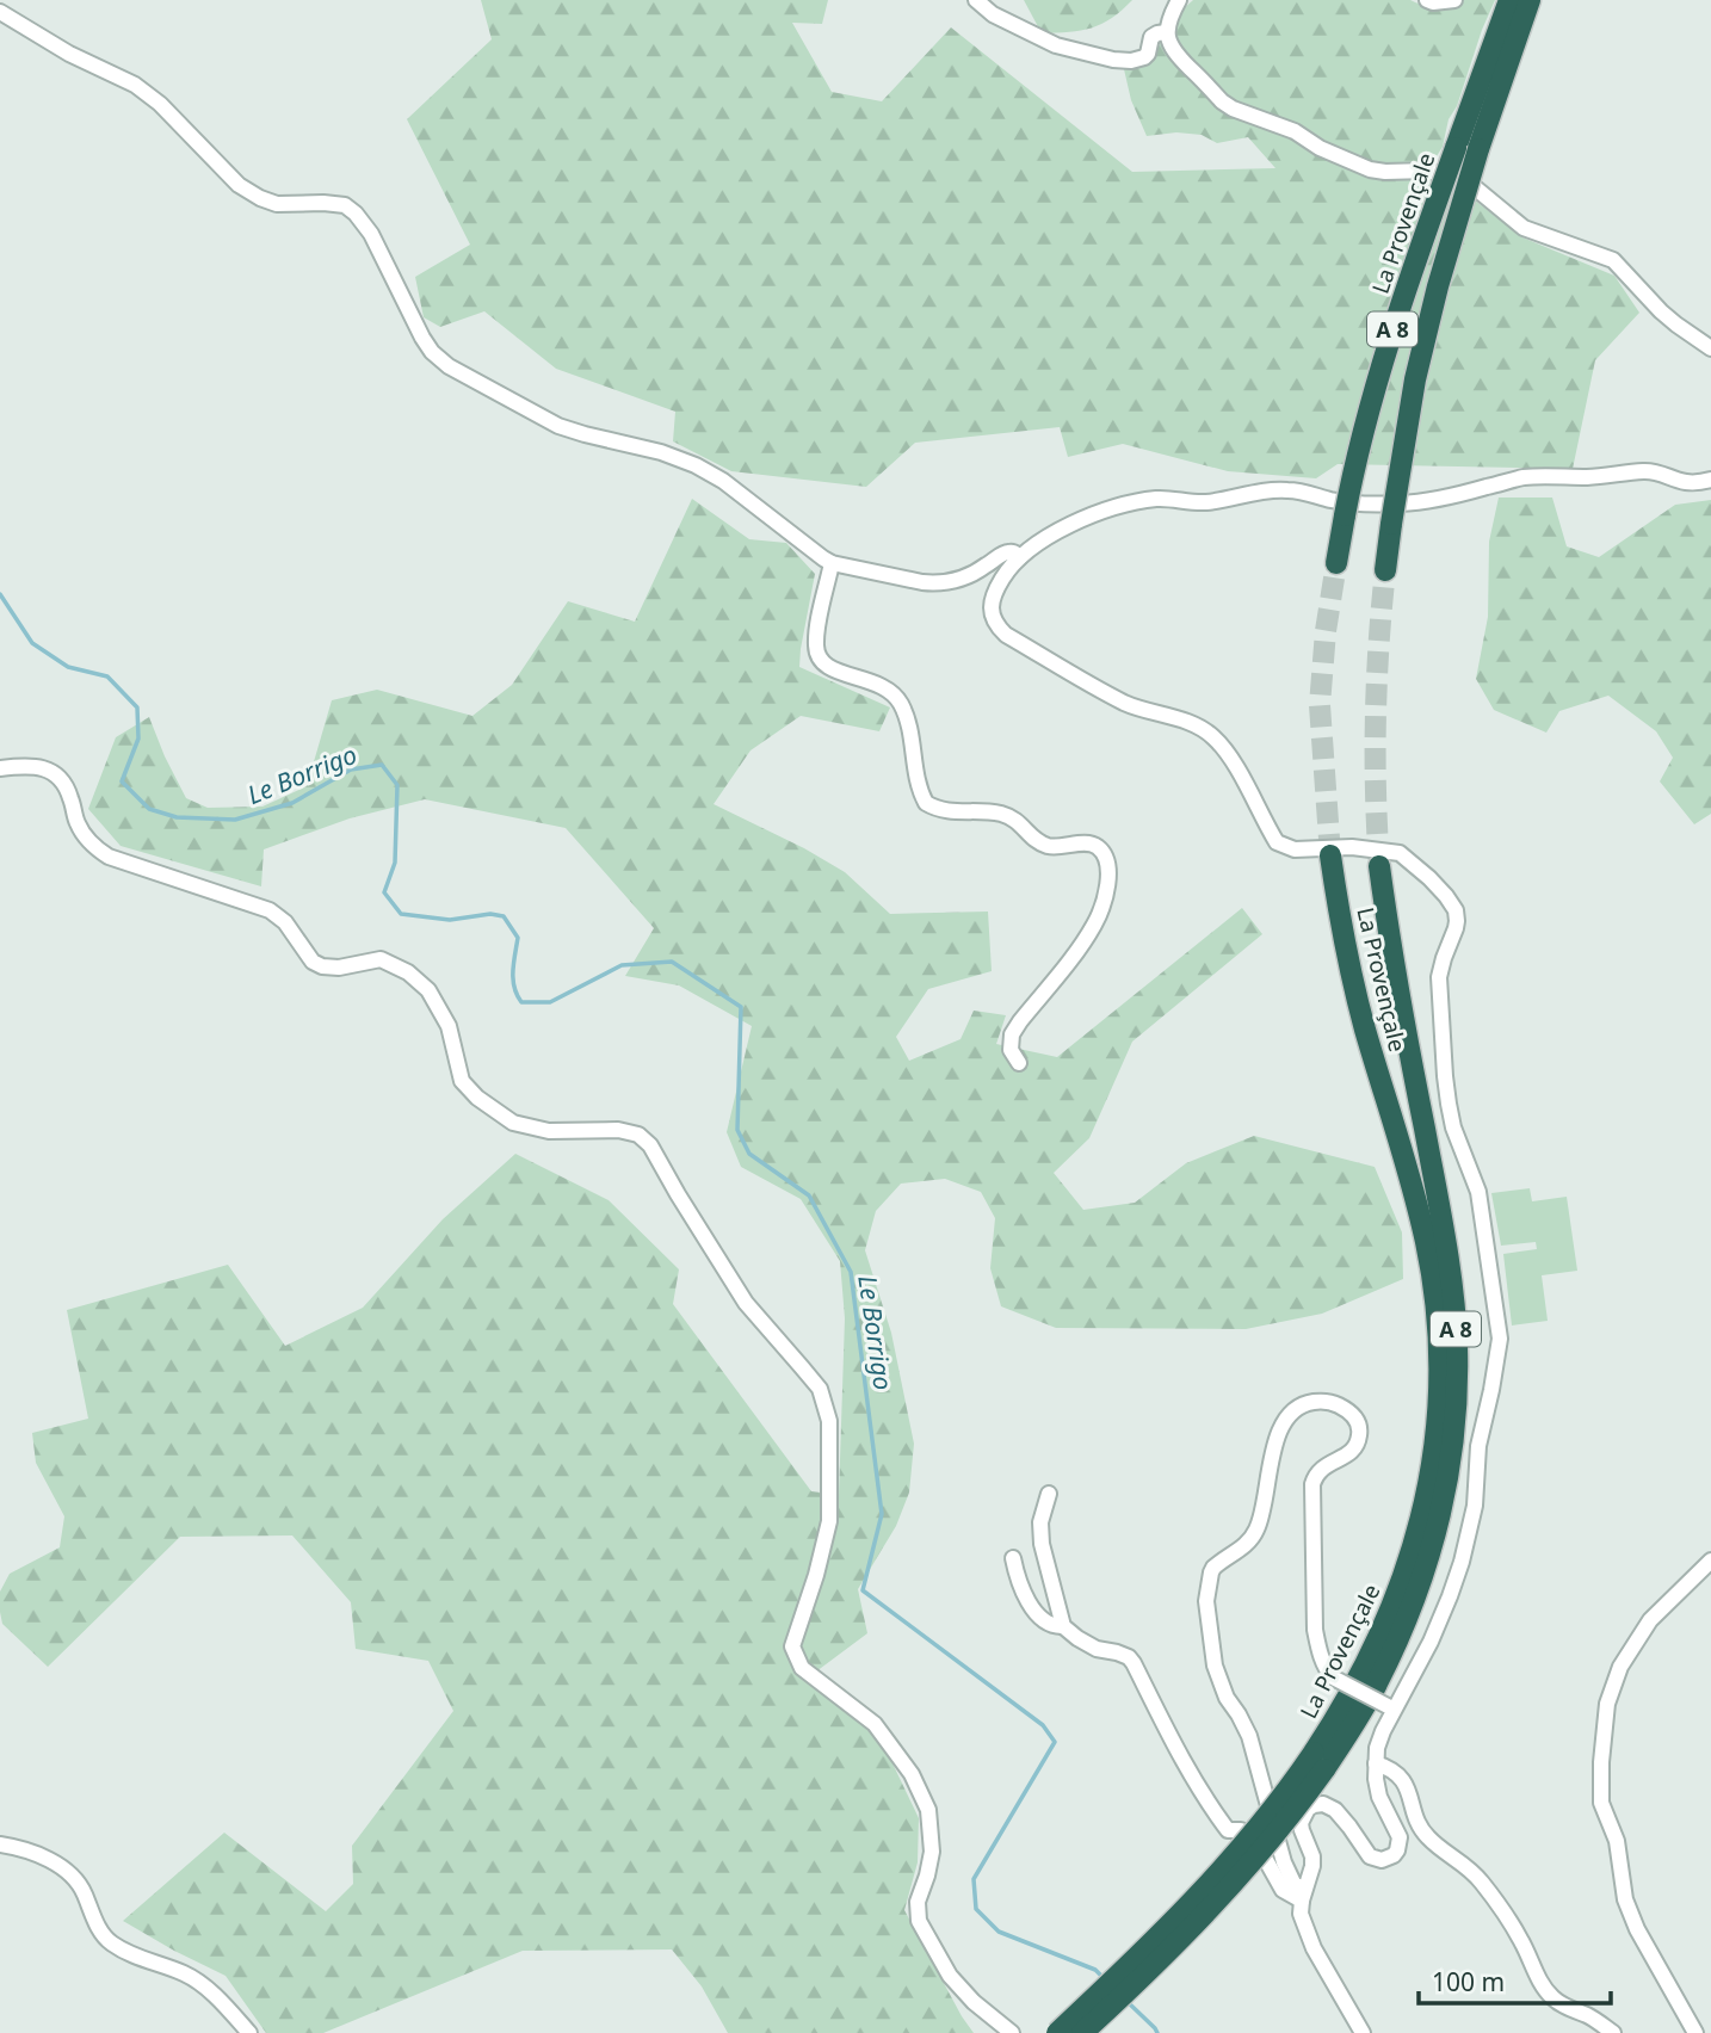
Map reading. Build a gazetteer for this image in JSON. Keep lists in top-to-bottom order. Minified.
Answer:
{"streets":{"highway":["La Provençale","A 8"]},"water":["Le Borrigo"],"scale_bar":"100 m"}
